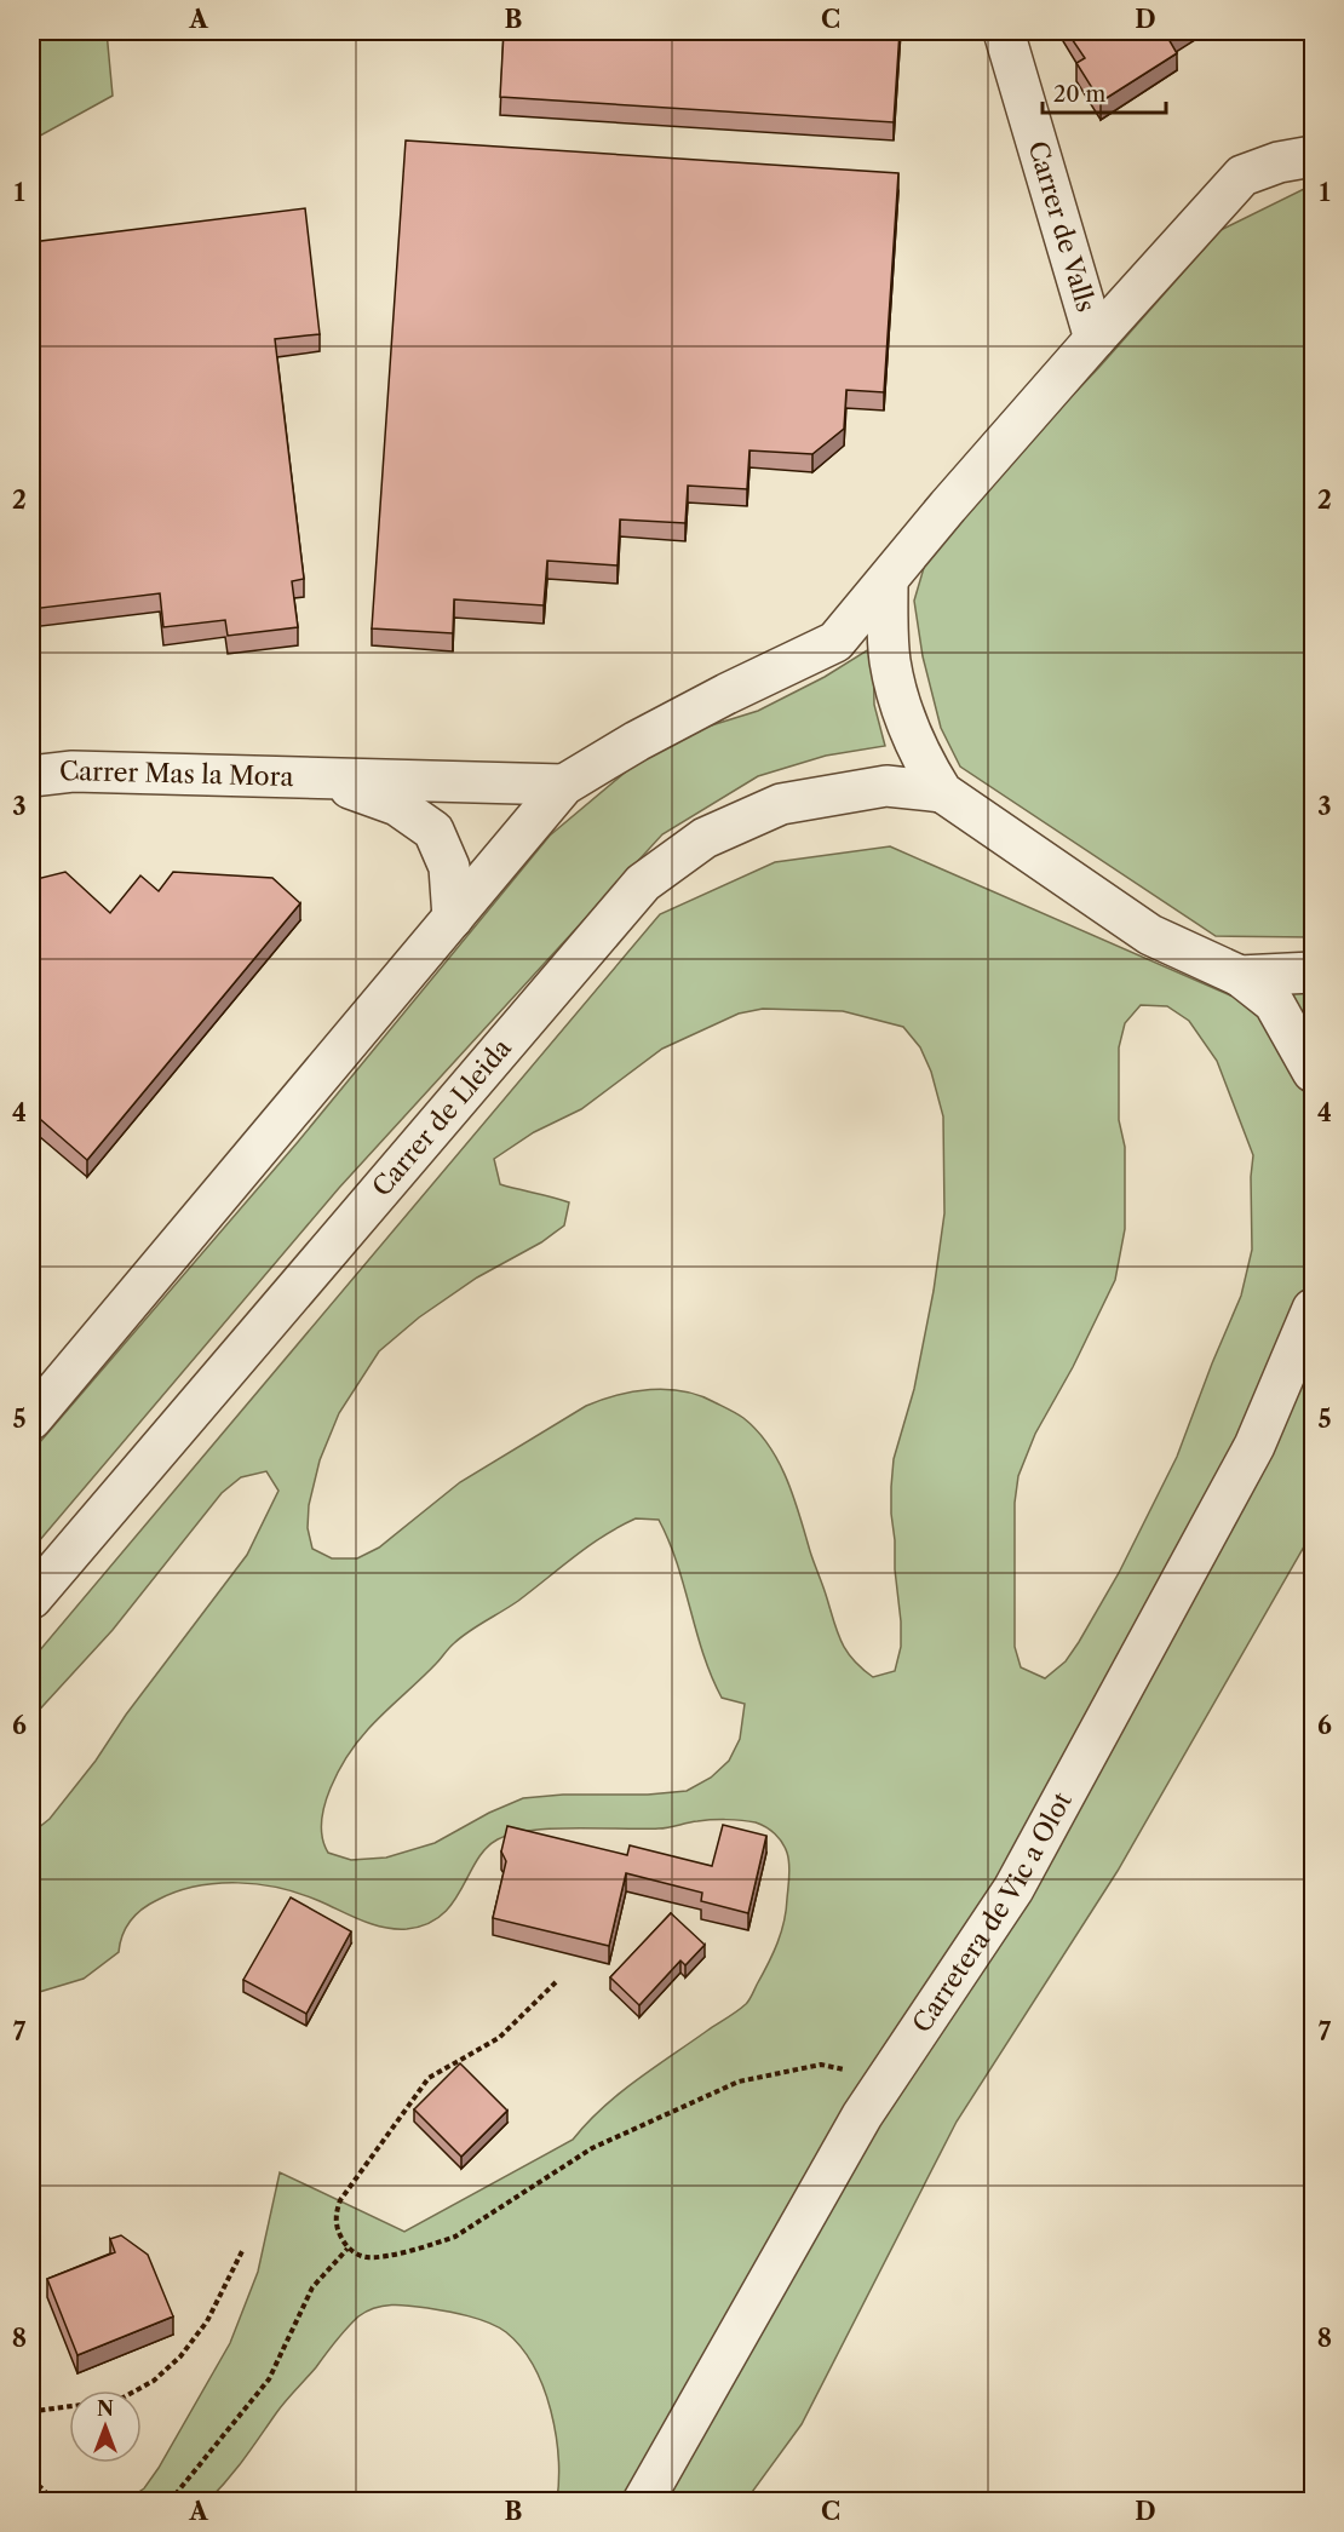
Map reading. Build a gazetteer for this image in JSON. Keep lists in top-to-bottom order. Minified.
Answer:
{"streets":{"street":["Carrer de Valls","Carrer Mas la Mora","Carrer de Lleida","Carretera de Vic a Olot"]},"scale_bar":"20 m","north":"top","grid":{"columns":["A","B","C","D"],"rows":["1","2","3","4","5","6","7","8"]}}
